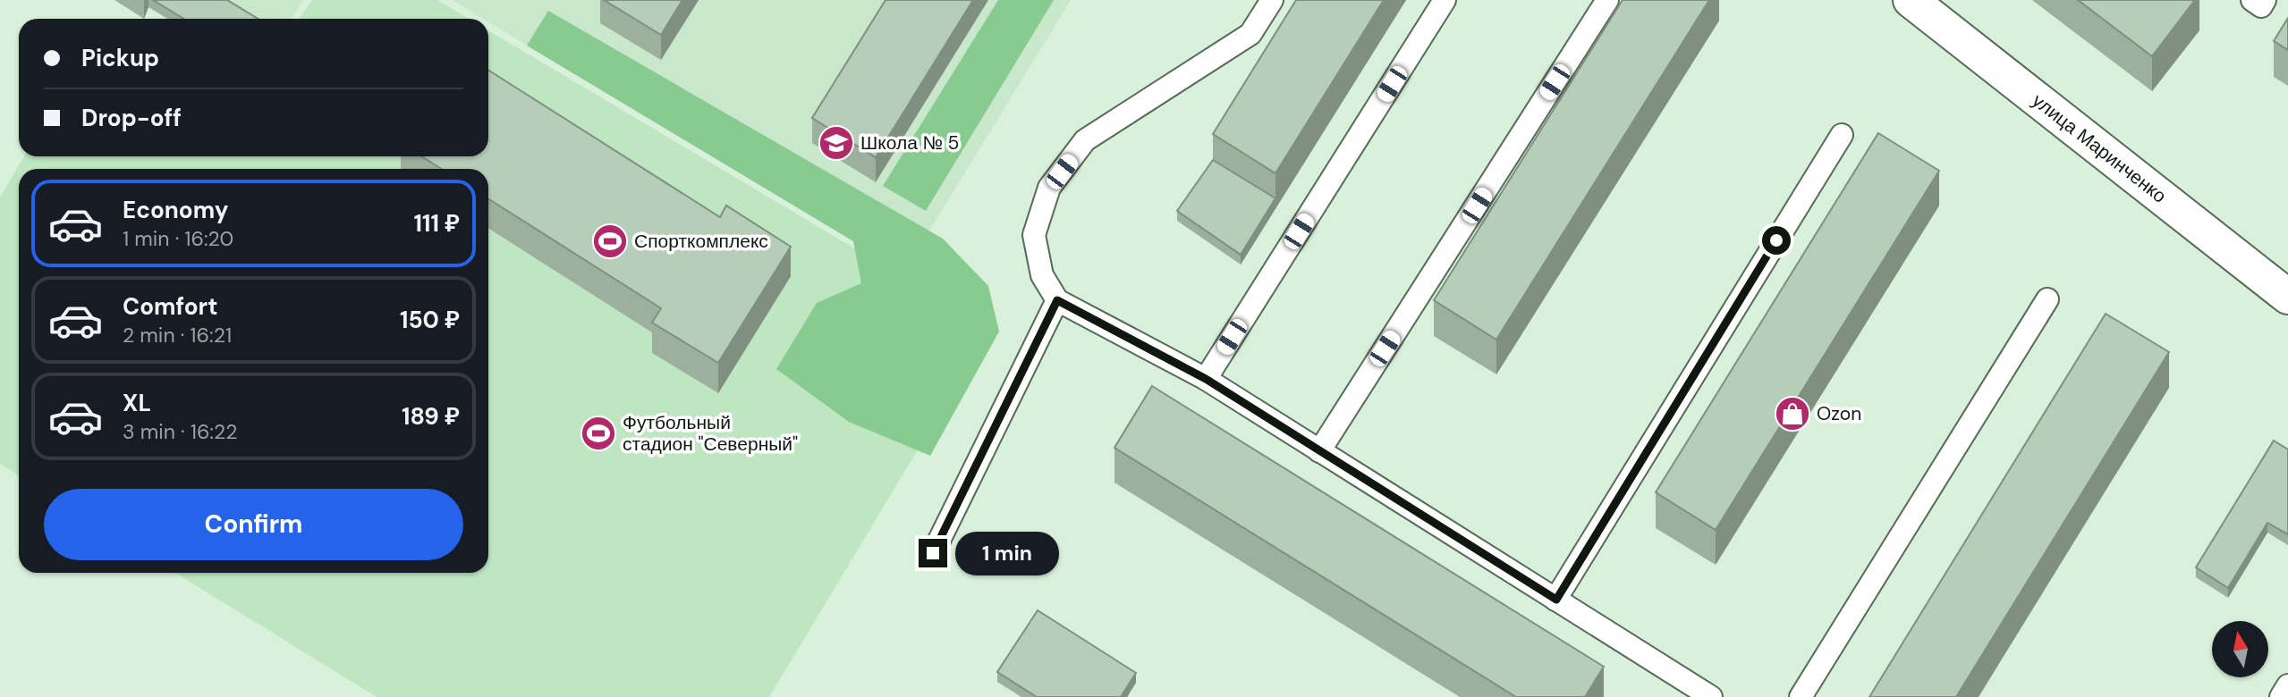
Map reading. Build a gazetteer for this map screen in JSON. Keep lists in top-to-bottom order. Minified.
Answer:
{"streets":{"street":["улица Маринченко"]},"places":{"school or university":["Школа № 5"],"sports":["Спорткомплекс","Футбольный стадион \"Северный\""],"shop":["Ozon"]},"north":"top","page":{"banner":["Pickup","Drop-off"],"list":[{"name":"Economy","note":"1 min · 16:20","value":"111 ₽"},{"name":"Comfort","note":"2 min · 16:21","value":"150 ₽"},{"name":"XL","note":"3 min · 16:22","value":"189 ₽"}],"buttons":"Confirm","bubble":"1 min"}}
